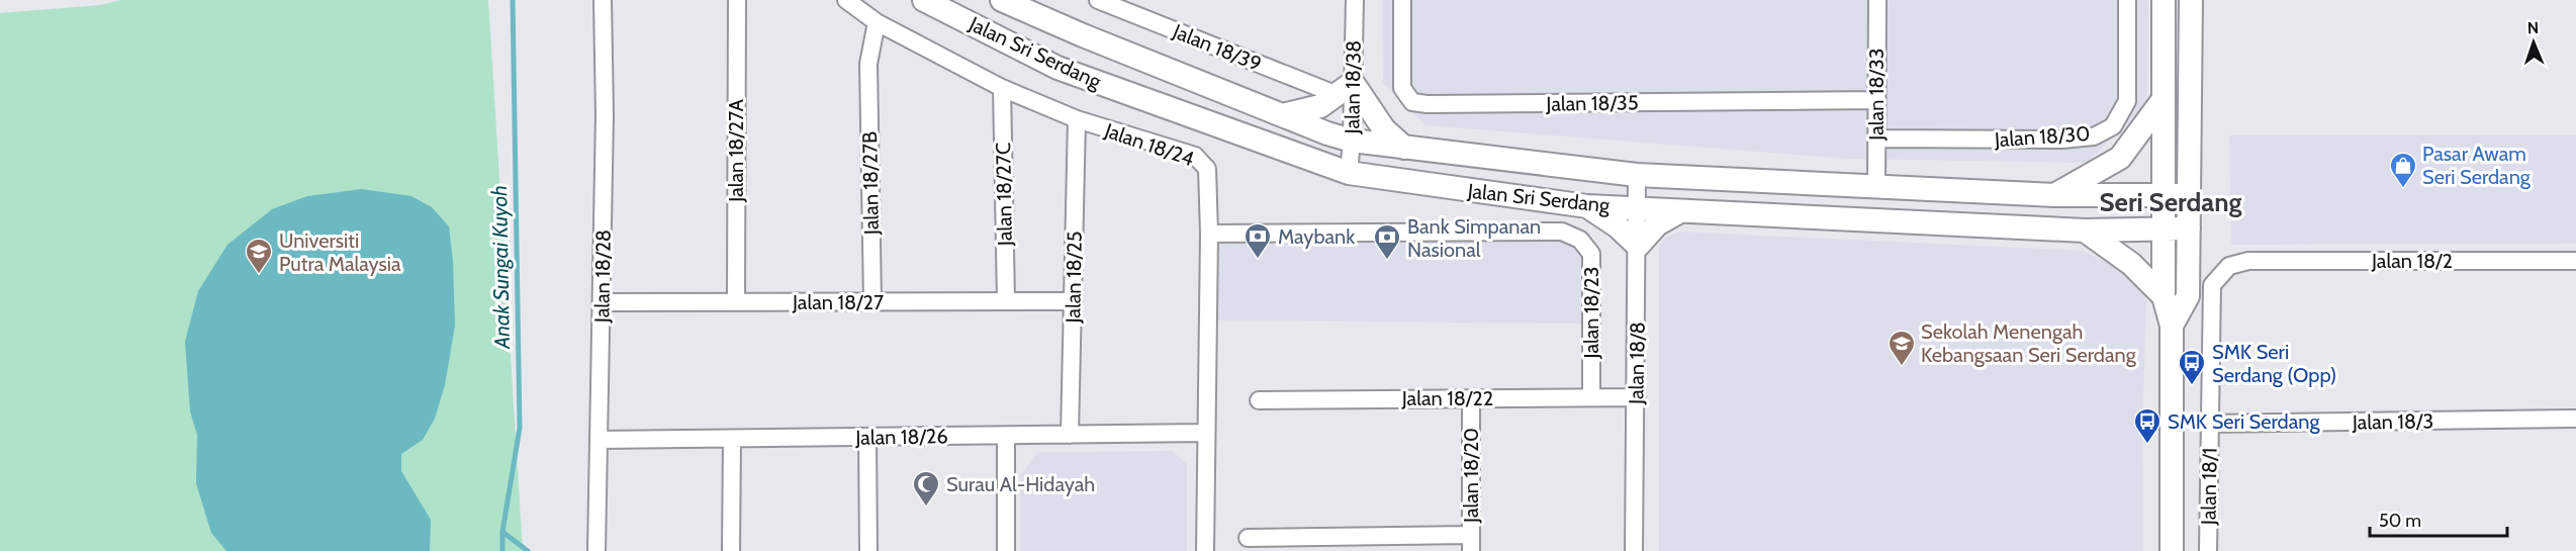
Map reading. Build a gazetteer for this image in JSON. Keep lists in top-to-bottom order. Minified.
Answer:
{"streets":{"street":["Jalan 18/39","Jalan Sri Serdang","Jalan 18/38","Jalan 18/33","Jalan 18/35","Jalan 18/30","Jalan 18/24","Jalan 18/27A","Jalan 18/27B","Jalan 18/27C","Jalan 18/2","Jalan 18/28","Jalan 18/25","Jalan 18/27","Jalan 18/23","Jalan 18/8","Jalan 18/22","Jalan 18/3","Jalan 18/26","Jalan 18/20","Jalan 18/1"]},"crossings":[["Jalan 18/39","Jalan 18/38"],["Jalan Sri Serdang","Jalan 18/38"],["Jalan Sri Serdang","Jalan 18/33"],["Jalan Sri Serdang","Jalan 18/8"],["Jalan 18/33","Jalan 18/35"],["Jalan 18/33","Jalan 18/30"],["Jalan 18/24","Jalan 18/27B"],["Jalan 18/24","Jalan 18/27C"],["Jalan 18/24","Jalan 18/25"],["Jalan 18/24","Jalan 18/23"],["Jalan 18/24","Jalan 18/26"],["Jalan 18/27A","Jalan 18/27"],["Jalan 18/27B","Jalan 18/27"],["Jalan 18/27C","Jalan 18/27"],["Jalan 18/2","Jalan 18/1"],["Jalan 18/28","Jalan 18/27"],["Jalan 18/28","Jalan 18/26"],["Jalan 18/25","Jalan 18/27"],["Jalan 18/25","Jalan 18/26"],["Jalan 18/23","Jalan 18/22"],["Jalan 18/8","Jalan 18/22"],["Jalan 18/22","Jalan 18/20"],["Jalan 18/3","Jalan 18/1"]],"districts":["Seri Serdang"],"water":["Anak Sungai Kuyoh"],"places":{"shop":["Pasar Awam Seri Serdang"],"bank":["Maybank","Bank Simpanan Nasional"],"school or university":["Universiti Putra Malaysia","Sekolah Menengah Kebangsaan Seri Serdang"],"bus stop":["SMK Seri Serdang (Opp)","SMK Seri Serdang"],"mosque":["Surau Al-Hidayah"]},"scale_bar":"50 m","north":"top"}
